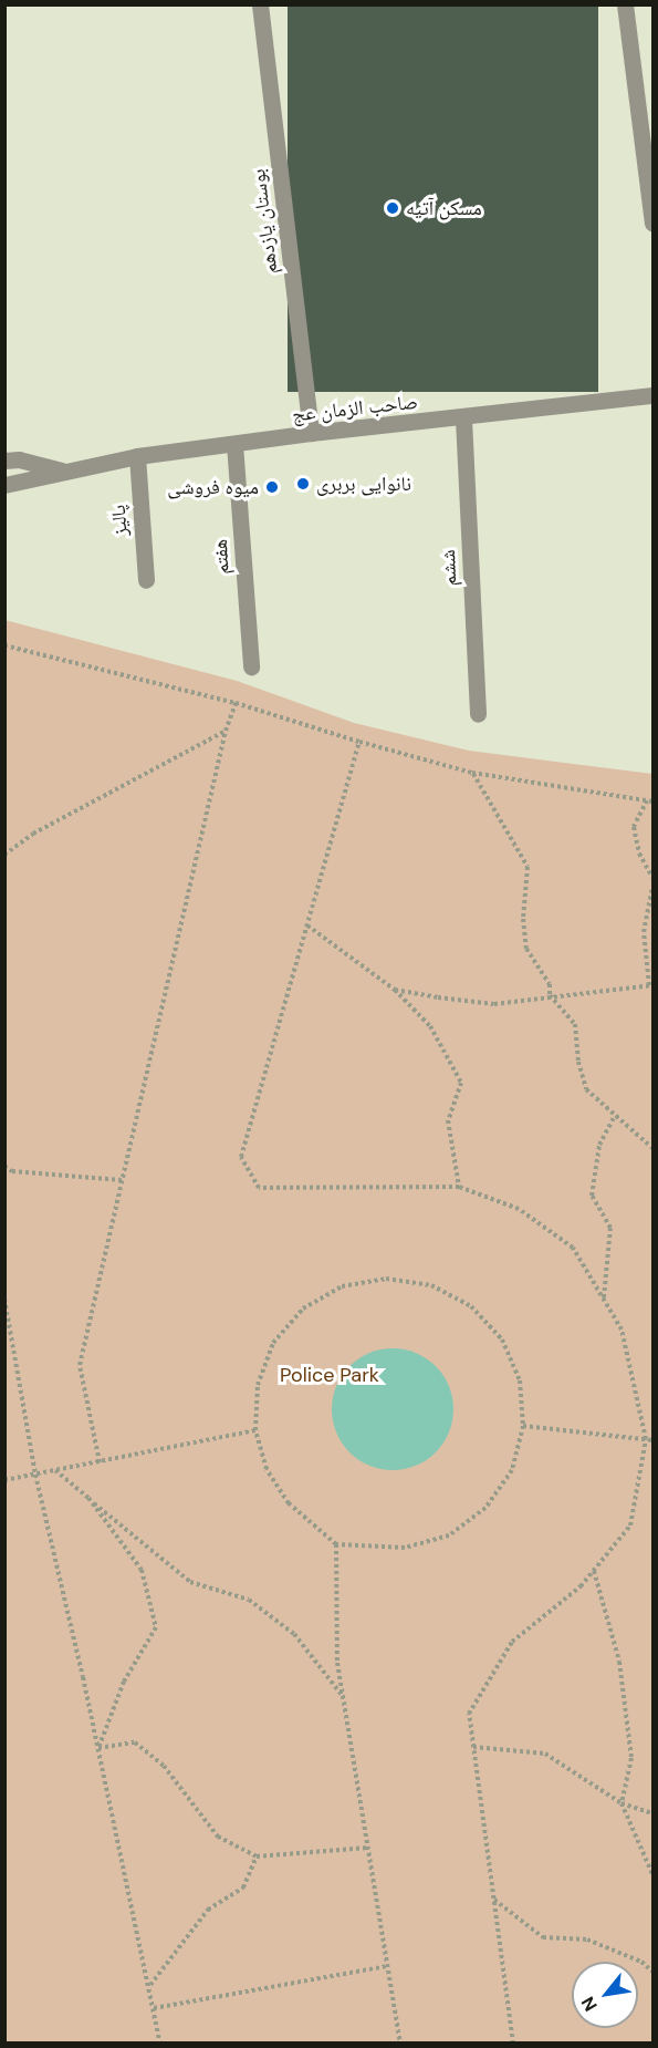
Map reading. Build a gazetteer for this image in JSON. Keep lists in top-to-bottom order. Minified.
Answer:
{"streets":{"street":["بوستان یازدهم","صاحب الزمان عج","پالیز","هفتم","ششم"]},"crossings":[["بوستان یازدهم","صاحب الزمان عج"],["صاحب الزمان عج","پالیز"],["صاحب الزمان عج","هفتم"],["صاحب الزمان عج","ششم"]],"parks":["Police Park"],"places":["مسکن آتیه","نانوایی بربری","میوه فروشی"],"north":"bottom left"}
